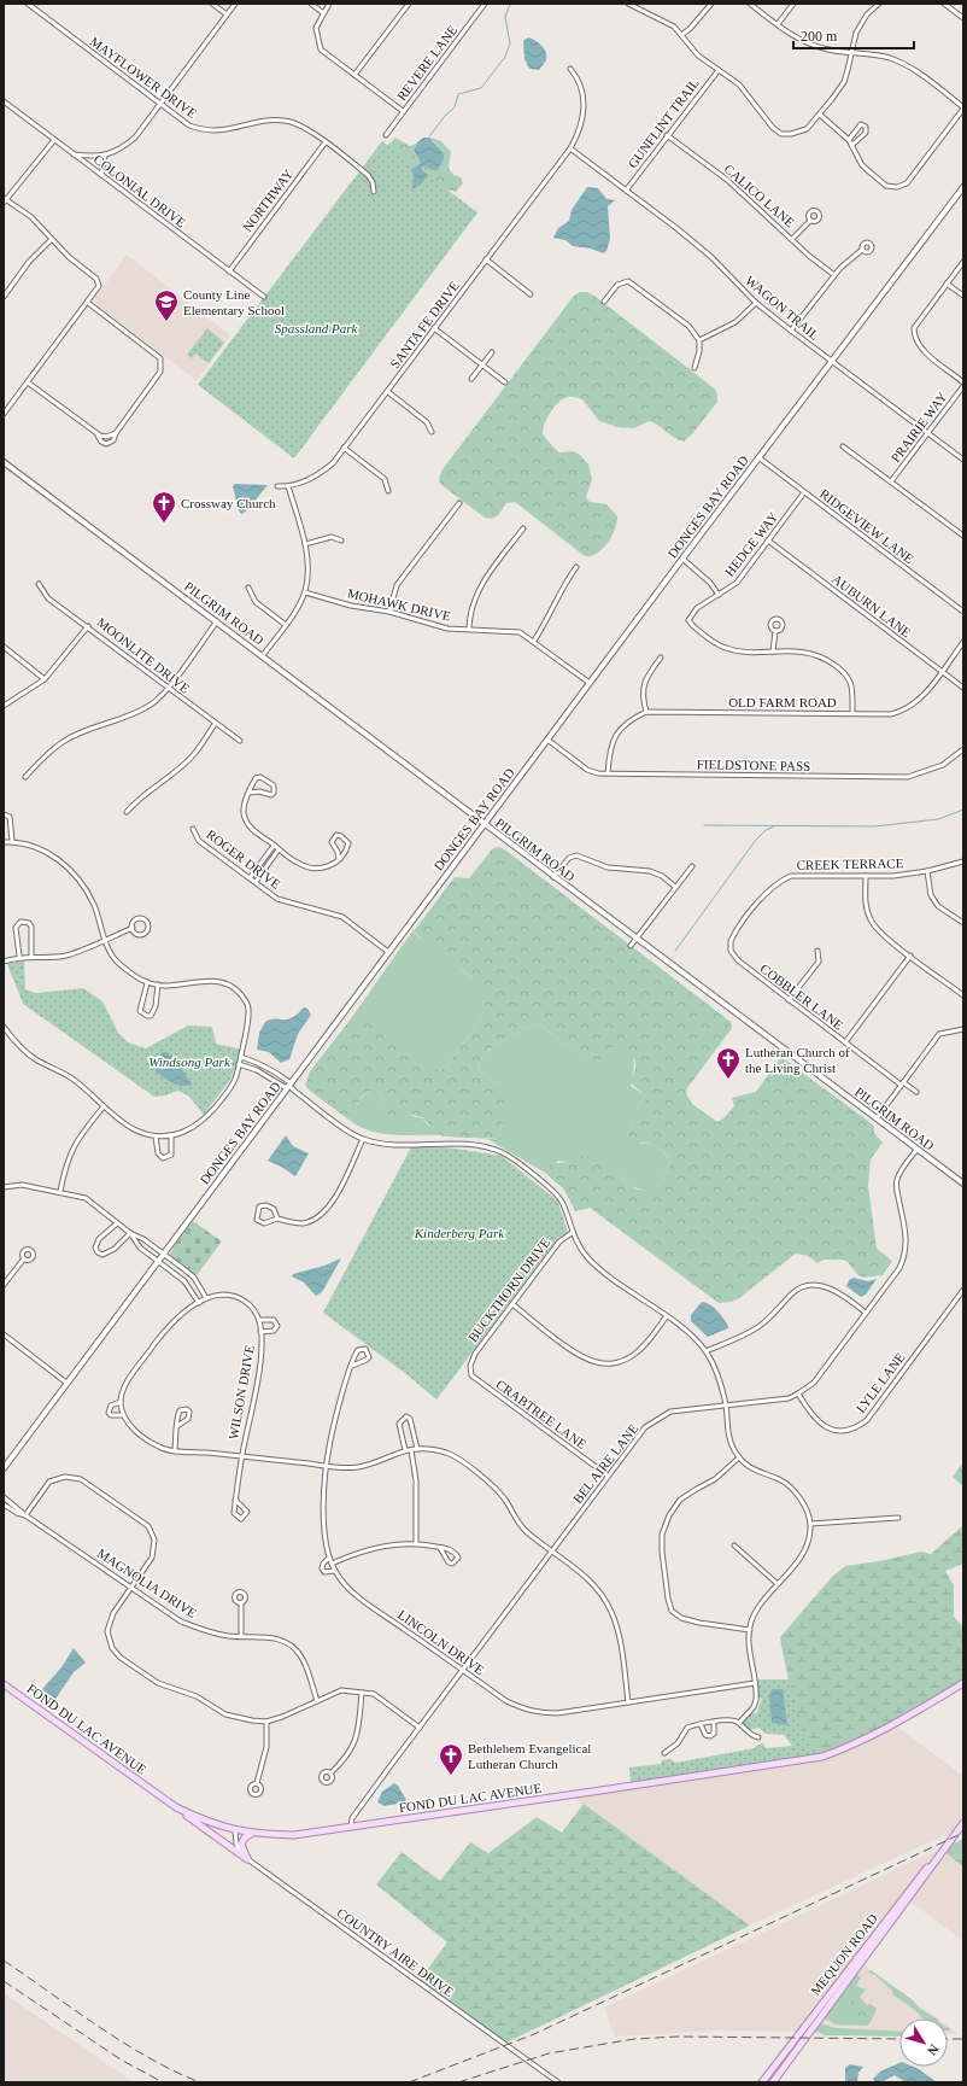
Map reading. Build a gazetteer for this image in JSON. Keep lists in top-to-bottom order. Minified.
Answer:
{"streets":{"main road":["FOND DU LAC AVENUE","MEQUON ROAD"],"street":["REVERE LANE","MAYFLOWER DRIVE","GUNFLINT TRAIL","COLONIAL DRIVE","CALICO LANE","NORTHWAY","WAGON TRAIL","SANTA FE DRIVE","PRAIRIE WAY","DONGES BAY ROAD","RIDGEVIEW LANE","HEDGE WAY","MOHAWK DRIVE","AUBURN LANE","PILGRIM ROAD","MOONLITE DRIVE","OLD FARM ROAD","FIELDSTONE PASS","ROGER DRIVE","CREEK TERRACE","COBBLER LANE","BUCKTHORN DRIVE","LYLE LANE","WILSON DRIVE","CRABTREE LANE","BEL AIRE LANE","MAGNOLIA DRIVE","LINCOLN DRIVE","COUNTRY AIRE DRIVE"]},"crossings":[["MAYFLOWER DRIVE","NORTHWAY"],["GUNFLINT TRAIL","CALICO LANE"],["GUNFLINT TRAIL","WAGON TRAIL"],["COLONIAL DRIVE","NORTHWAY"],["WAGON TRAIL","SANTA FE DRIVE"],["WAGON TRAIL","PRAIRIE WAY"],["WAGON TRAIL","DONGES BAY ROAD"],["DONGES BAY ROAD","RIDGEVIEW LANE"],["DONGES BAY ROAD","MOHAWK DRIVE"],["DONGES BAY ROAD","PILGRIM ROAD"],["DONGES BAY ROAD","FIELDSTONE PASS"],["DONGES BAY ROAD","ROGER DRIVE"],["RIDGEVIEW LANE","HEDGE WAY"],["HEDGE WAY","AUBURN LANE"],["AUBURN LANE","OLD FARM ROAD"],["PILGRIM ROAD","BEL AIRE LANE"],["OLD FARM ROAD","FIELDSTONE PASS"],["CREEK TERRACE","COBBLER LANE"],["BUCKTHORN DRIVE","CRABTREE LANE"],["LYLE LANE","BEL AIRE LANE"],["CRABTREE LANE","BEL AIRE LANE"],["BEL AIRE LANE","LINCOLN DRIVE"],["BEL AIRE LANE","FOND DU LAC AVENUE"],["FOND DU LAC AVENUE","COUNTRY AIRE DRIVE"]],"parks":["Spassland Park","Windsong Park","Kinderberg Park"],"places":{"school or university":["County Line Elementary School"],"church":["Crossway Church","Lutheran Church of the Living Christ","Bethlehem Evangelical Lutheran Church"]},"scale_bar":"200 m","north":"bottom right"}
